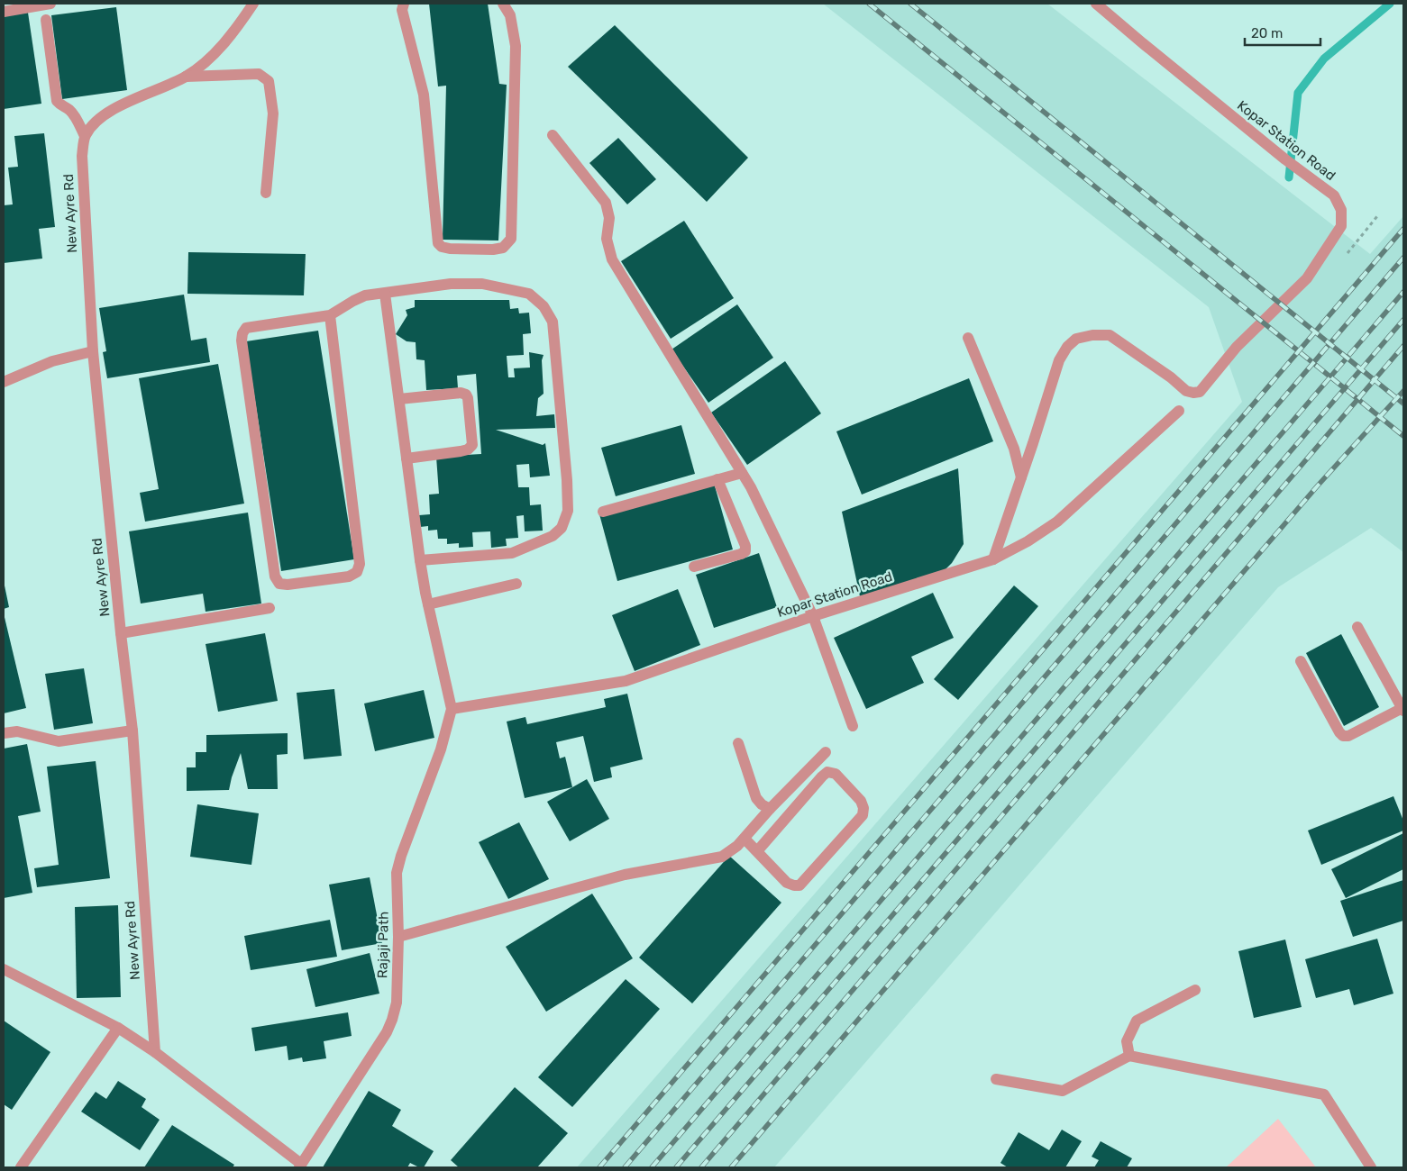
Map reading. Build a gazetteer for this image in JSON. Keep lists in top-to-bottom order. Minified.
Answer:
{"streets":{"street":["Kopar Station Road","New Ayre Rd","Rajaji Path"]},"crossings":[["Kopar Station Road","Rajaji Path"]],"scale_bar":"20 m"}
